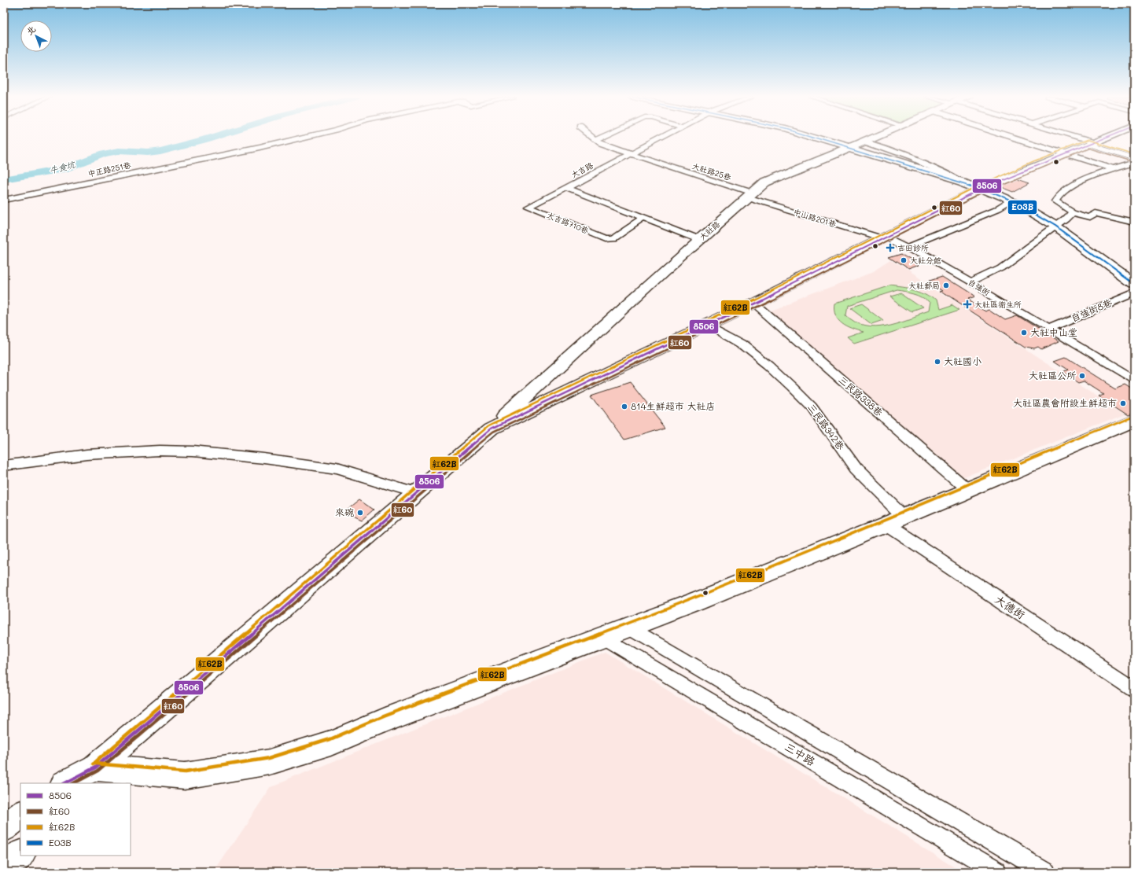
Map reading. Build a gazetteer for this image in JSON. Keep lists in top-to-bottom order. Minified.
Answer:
{"streets":{"street":["中正路251巷","大吉路","大社路25巷","中山路201巷","大吉路710巷","大社路","自強街","自強街8巷","三民路338巷","三民路342巷","大德街","三中路"]},"crossings":[["大吉路","大社路25巷"],["大吉路","大吉路710巷"],["大吉路","大社路"],["大社路25巷","中山路201巷"],["大社路25巷","大社路"],["中山路201巷","大社路"],["中山路201巷","自強街"],["自強街","自強街8巷"],["三民路342巷","大德街"]],"water":["牛食坑"],"places":{"health":["吉田診所","大社區衛生所"],"other":["大社分館","大社郵局","大社中山堂","大社國小","大社區公所","大社區農會附設生鮮超市","814生鮮超市 大社店","來碗"]},"lines":["transit line 8506","transit line E03B","transit line 紅62B","transit line 紅60"],"legend":["8506","紅60","紅62B","E03B"],"north":"top left"}
